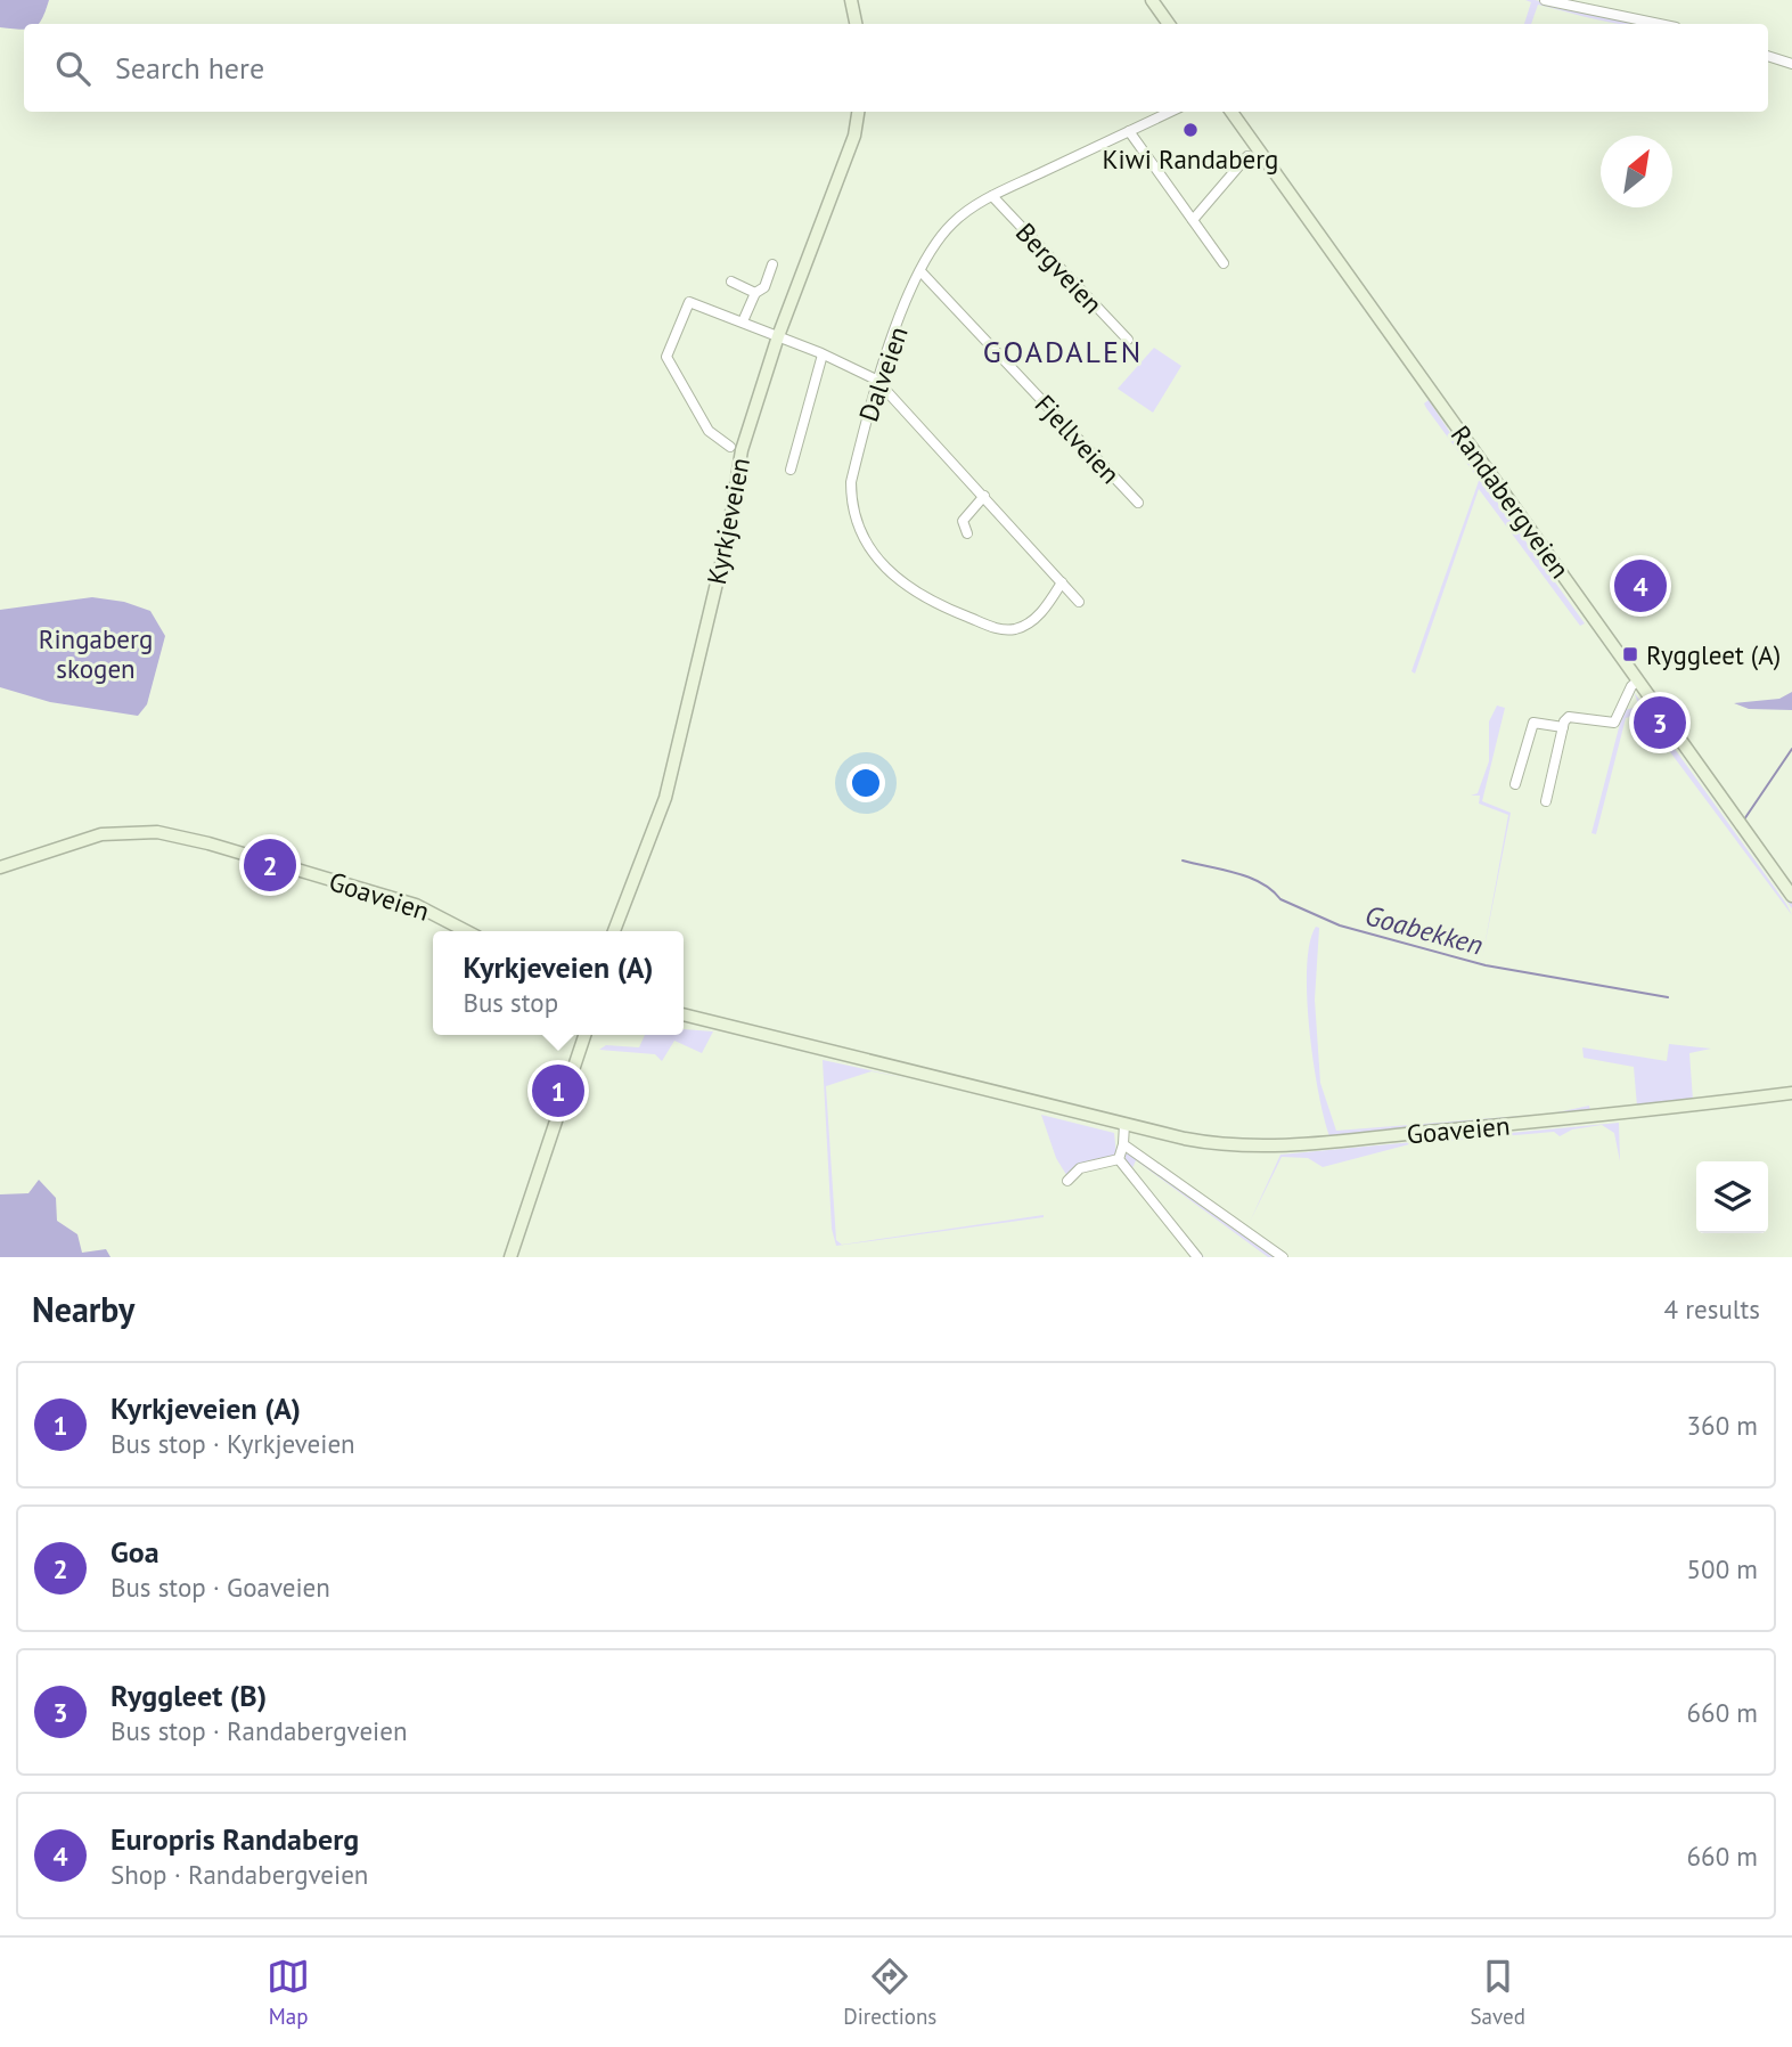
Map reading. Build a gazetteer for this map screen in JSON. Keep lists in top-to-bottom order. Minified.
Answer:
{"streets":{"main road":["Randabergveien","Kyrkjeveien","Goaveien"],"street":["Bergveien","Dalveien","Fjellveien"]},"crossings":[["Bergveien","Dalveien"],["Dalveien","Fjellveien"]],"districts":["GOADALEN"],"water":["Goabekken"],"parks":["Ringaberg skogen"],"places":{"other":["Kiwi Randaberg"],"transit":["Ryggleet (A)"]},"north":"top right","page":{"search":"Search here","pins":["4","3","2","1"],"popup":["Kyrkjeveien (A)","Bus stop"],"heading":["Nearby","4 results"],"list":[{"mark":"1","name":"Kyrkjeveien (A)","note":"Bus stop · Kyrkjeveien","value":"360 m"},{"mark":"2","name":"Goa","note":"Bus stop · Goaveien","value":"500 m"},{"mark":"3","name":"Ryggleet (B)","note":"Bus stop · Randabergveien","value":"660 m"},{"mark":"4","name":"Europris Randaberg","note":"Shop · Randabergveien","value":"660 m"}],"nav":["Map","Directions","Saved"]}}
